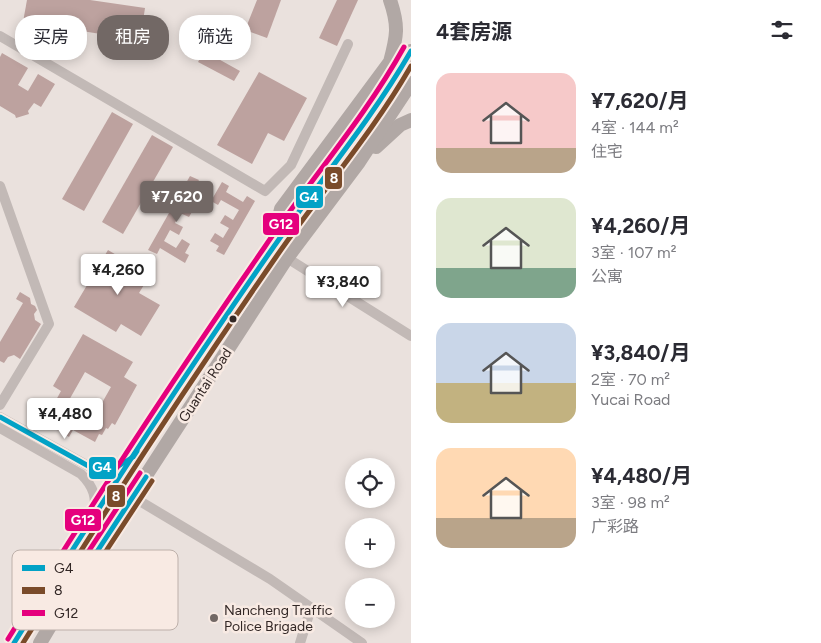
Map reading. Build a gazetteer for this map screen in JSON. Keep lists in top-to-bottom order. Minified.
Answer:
{"streets":{"main road":["Guantai Road"]},"places":["Nancheng Traffic Police Brigade"],"lines":["transit line G12","transit line G4","transit line 8"],"legend":["G4","8","G12"],"page":{"heading":"4套房源","chip":["买房","租房","筛选"],"list":[{"name":"¥7,620/月","note":"4室 · 144 m² · 住宅"},{"name":"¥4,260/月","note":"3室 · 107 m² · 公寓"},{"name":"¥3,840/月","note":"2室 · 70 m² · Yucai Road"},{"name":"¥4,480/月","note":"3室 · 98 m² · 广彩路"}],"price":["¥7,620","¥4,260","¥3,840","¥4,480"],"map_buttons":["+","−"]}}
